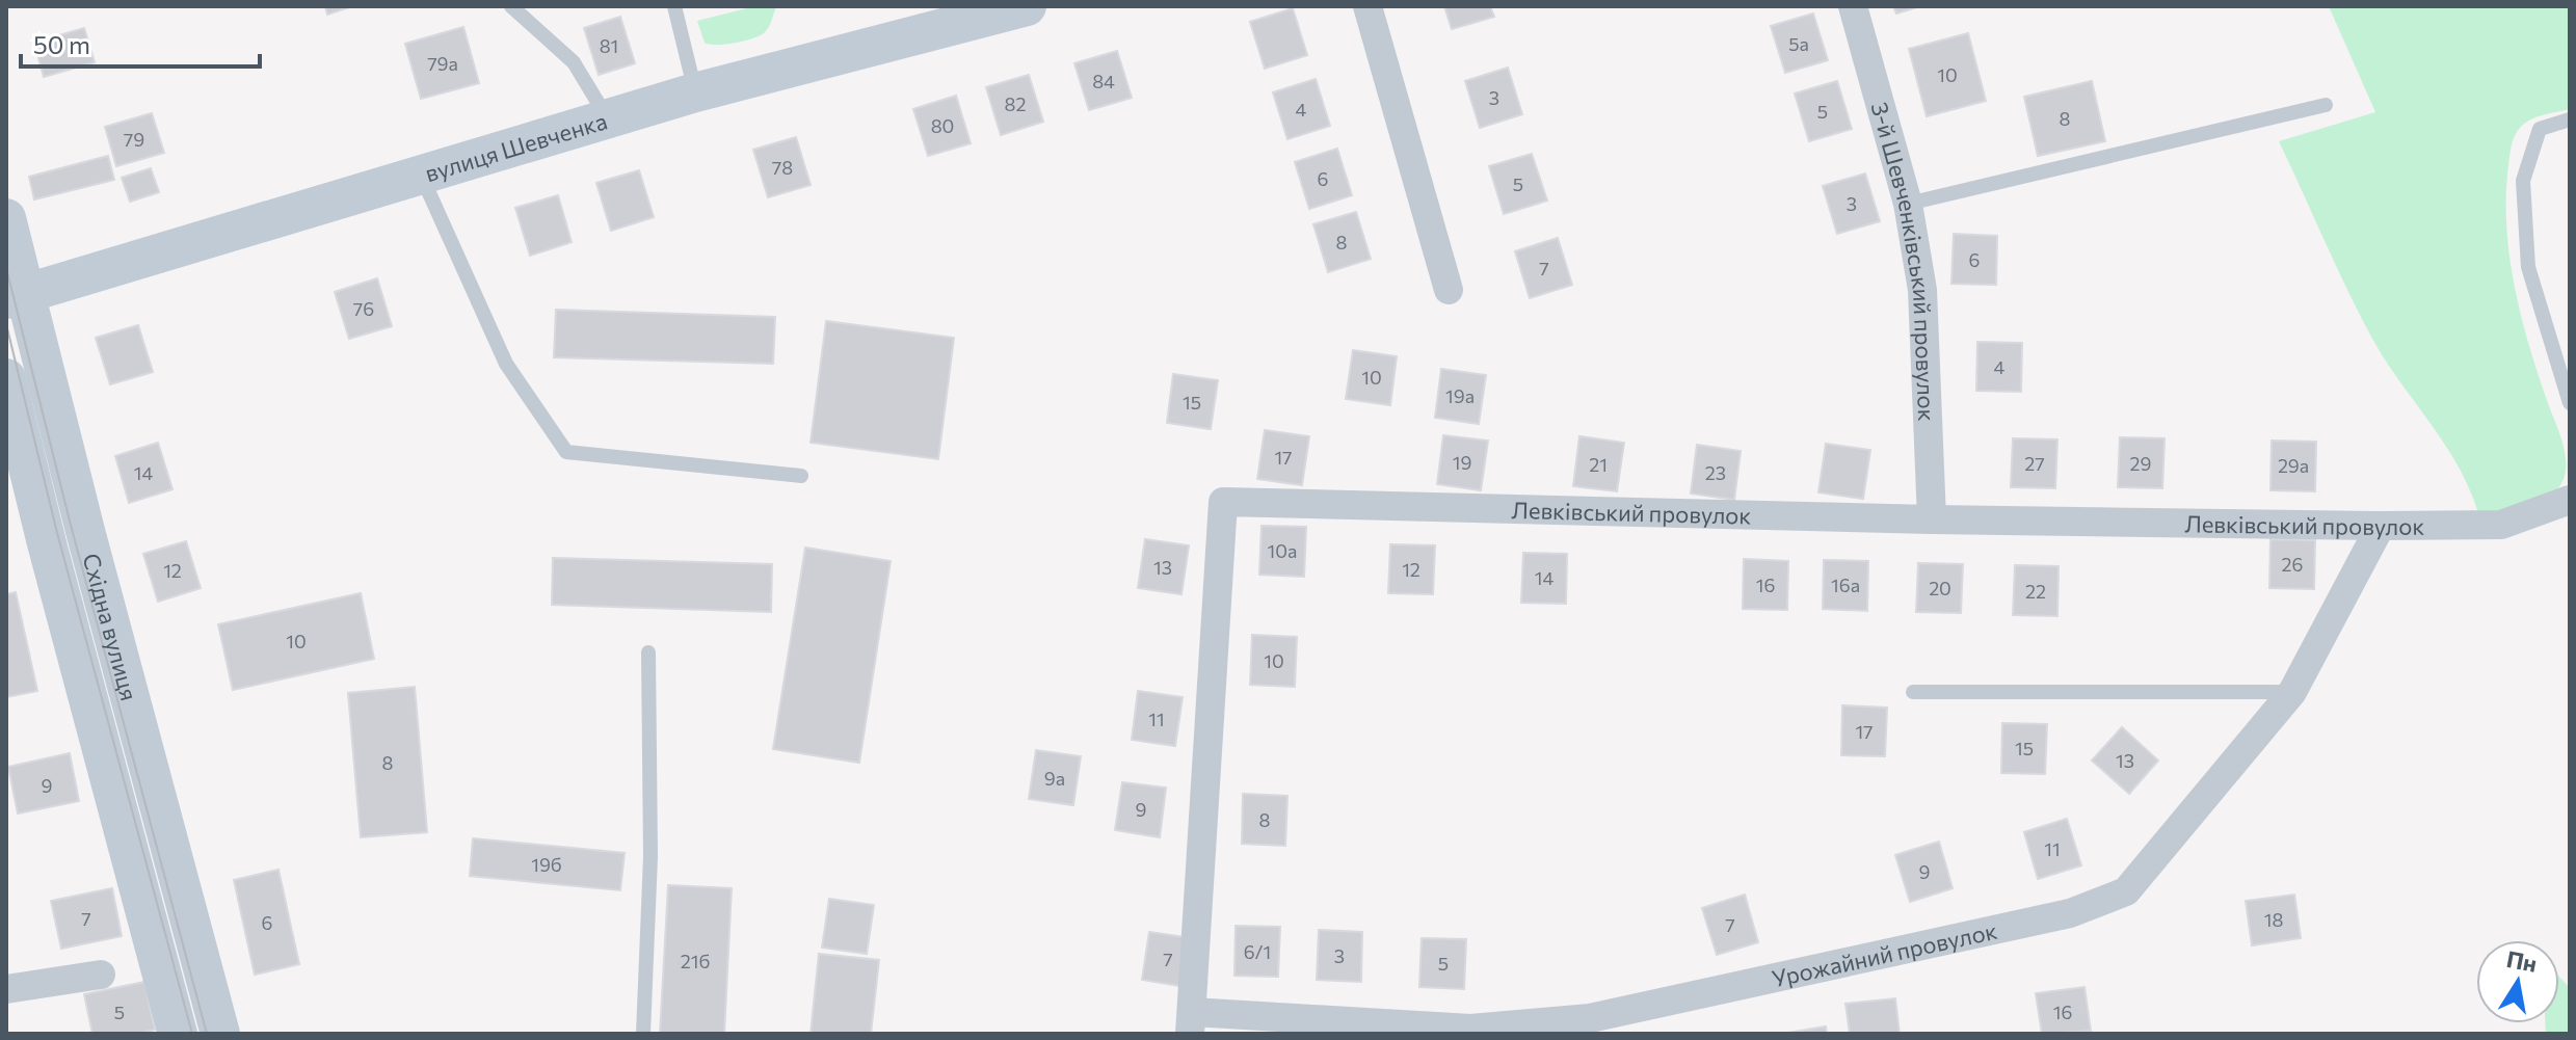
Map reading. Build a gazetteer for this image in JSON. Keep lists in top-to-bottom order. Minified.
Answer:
{"streets":{"street":["вулиця Шевченка","3-й Шевченківський провулок","Левківський провулок","Східна вулиця","Урожайний провулок"]},"crossings":[["вулиця Шевченка","Східна вулиця"],["3-й Шевченківський провулок","Левківський провулок"],["Левківський провулок","Урожайний провулок"]],"house_numbers":["5а","81","79а","10","84","3","82","4","5","8","80","79","78","6","5","3","8","6","7","76","4","10","19а","15","17","19","27","29","21","29а","14","23","10а","26","13","12","12","14","16","16а","20","22","10","10","11","17","15","13","8","9а","9","9","8","11","19б","9","7","18","6","7","6/1","3","7","21б","5","5","16"],"scale_bar":"50 m","north":"top"}
